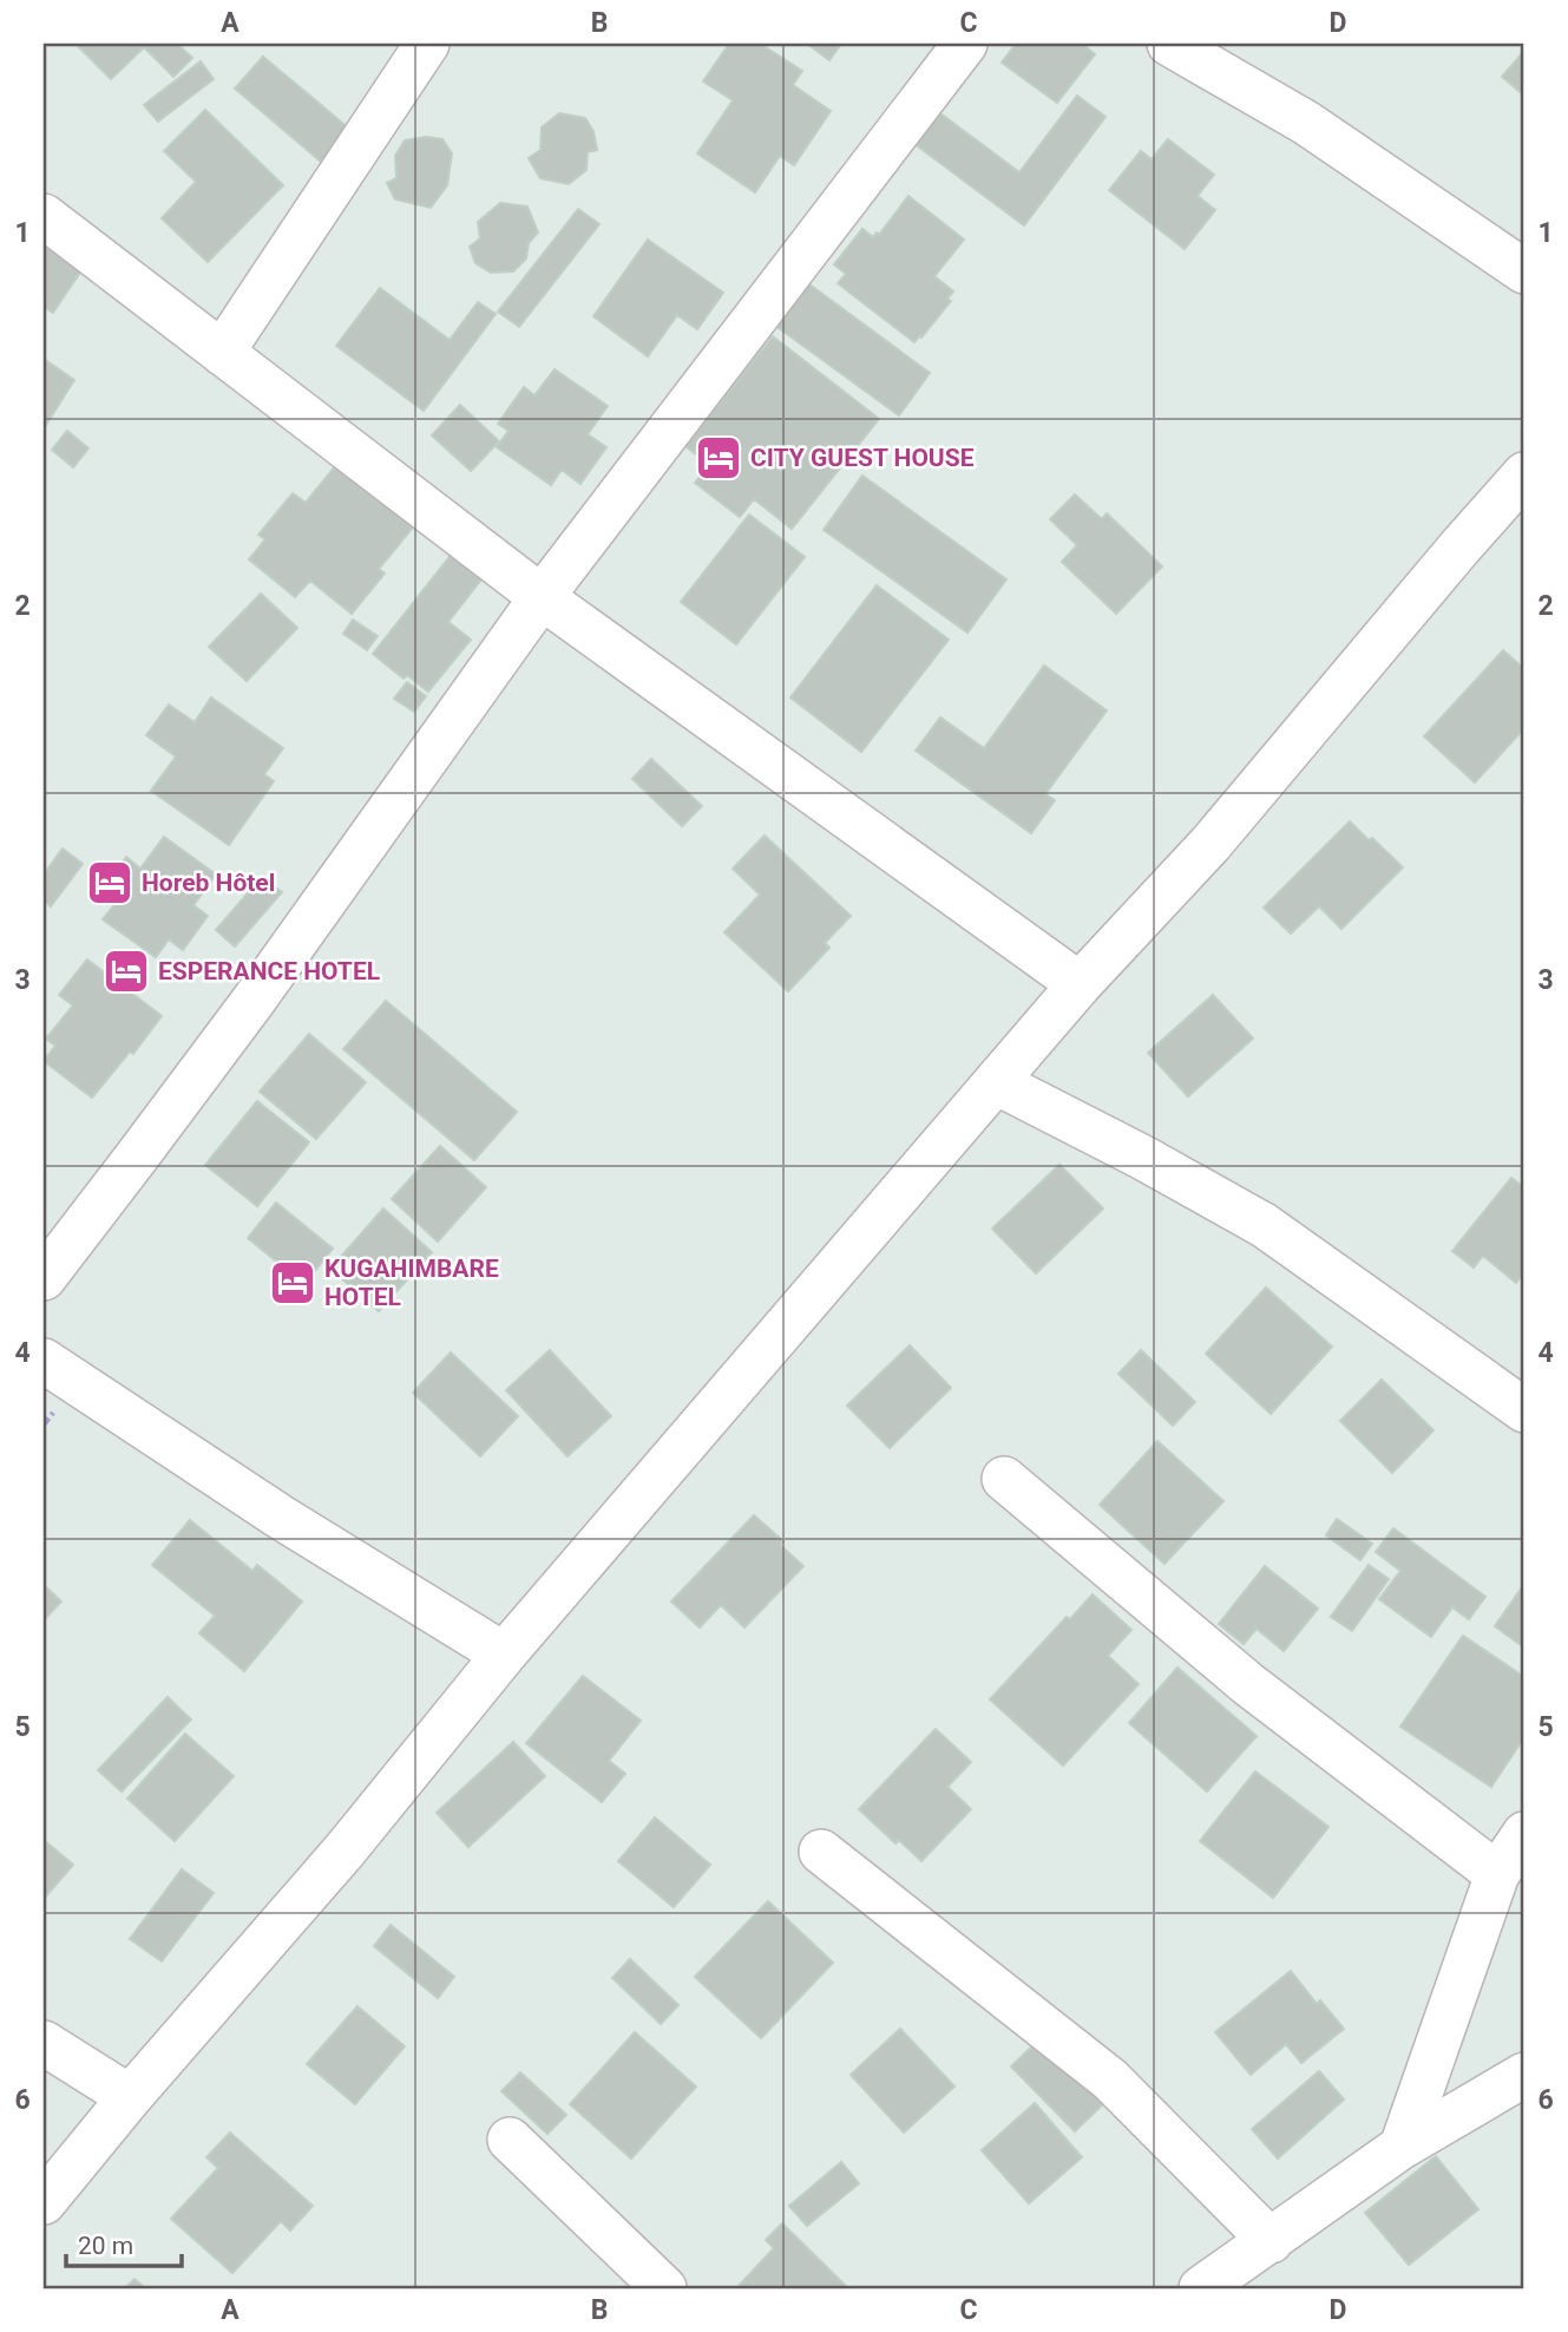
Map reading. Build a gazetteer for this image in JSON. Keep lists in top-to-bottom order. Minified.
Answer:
{"places":{"hotel":["CITY GUEST HOUSE","Horeb Hôtel","ESPERANCE HOTEL","KUGAHIMBARE HOTEL"]},"scale_bar":"20 m","grid":{"columns":["A","B","C","D"],"rows":["1","2","3","4","5","6"]}}
